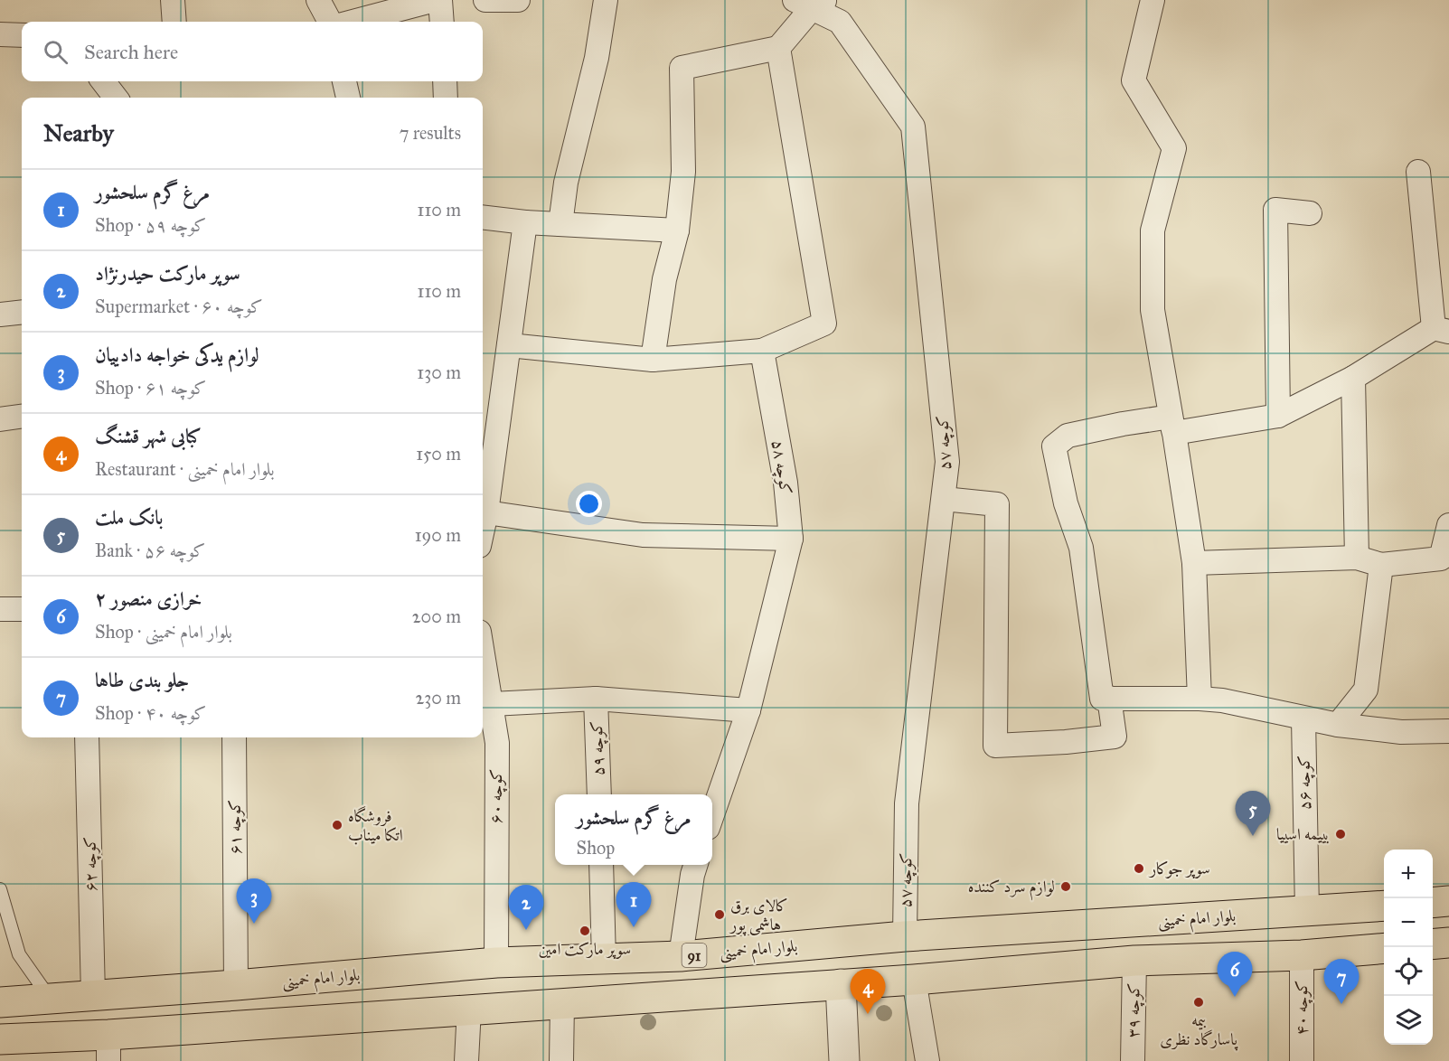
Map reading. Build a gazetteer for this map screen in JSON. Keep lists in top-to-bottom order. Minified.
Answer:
{"streets":{"main road":["بلوار امام خمینی","91"],"street":["کوچه ۵۷","کوچه ۵۸","کوچه ۵۹","کوچه ۵۶","کوچه ۶۰","کوچه ۶۱","کوچه ۶۲","کوچه ۴۰","کوچه ۳۹"]},"crossings":[["کوچه ۵۷","بلوار امام خمینی"],["کوچه ۵۶","بلوار امام خمینی"],["کوچه ۶۰","بلوار امام خمینی"],["کوچه ۶۱","بلوار امام خمینی"],["کوچه ۶۲","بلوار امام خمینی"]],"places":["فروشگاه اتکا میناب","بییمه اسییا","سوپر جوکار","لوازم سرد کننده","کالای برق هاشمی پور","سوپر مارکت امین","بیمه پاسارگاد نظری"],"page":{"search":"Search here","heading":["Nearby","7 results"],"list":[{"mark":"1","name":"مرغ گرم سلحشور","note":"Shop · کوچه ۵۹","value":"110 m"},{"mark":"2","name":"سوپر مارکت حیدرنژاد","note":"Supermarket · کوچه ۶۰","value":"110 m"},{"mark":"3","name":"لوازم یدکی خواجه دادییان","note":"Shop · کوچه ۶۱","value":"130 m"},{"mark":"4","name":"کبابی شهر قشنگ","note":"Restaurant · بلوار امام خمینی","value":"150 m"},{"mark":"5","name":"بانک ملت","note":"Bank · کوچه ۵۶","value":"190 m"},{"mark":"6","name":"خرازی منصور ۲","note":"Shop · بلوار امام خمینی","value":"200 m"},{"mark":"7","name":"جلو بندی طاها","note":"Shop · کوچه ۴۰","value":"230 m"}],"pins":["5","3","1","2","6","7","4"],"popup":["مرغ گرم سلحشور","Shop"],"map_buttons":["+","−"]}}
